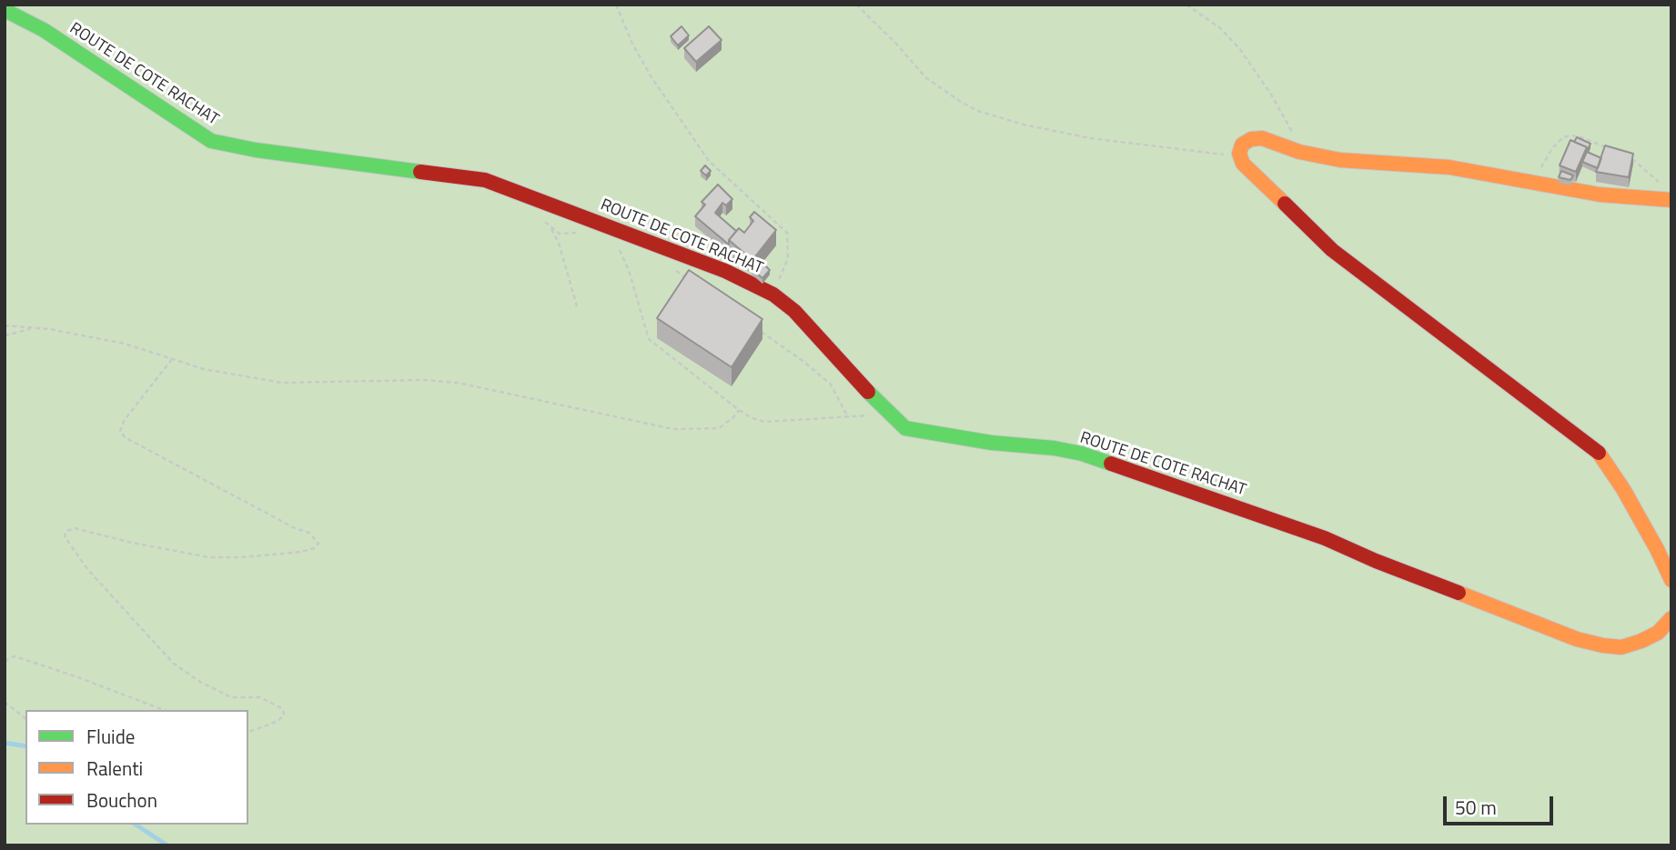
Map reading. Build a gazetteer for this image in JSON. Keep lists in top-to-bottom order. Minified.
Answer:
{"streets":{"street":["ROUTE DE COTE RACHAT"]},"legend":["Fluide","Ralenti","Bouchon"],"scale_bar":"50 m"}
